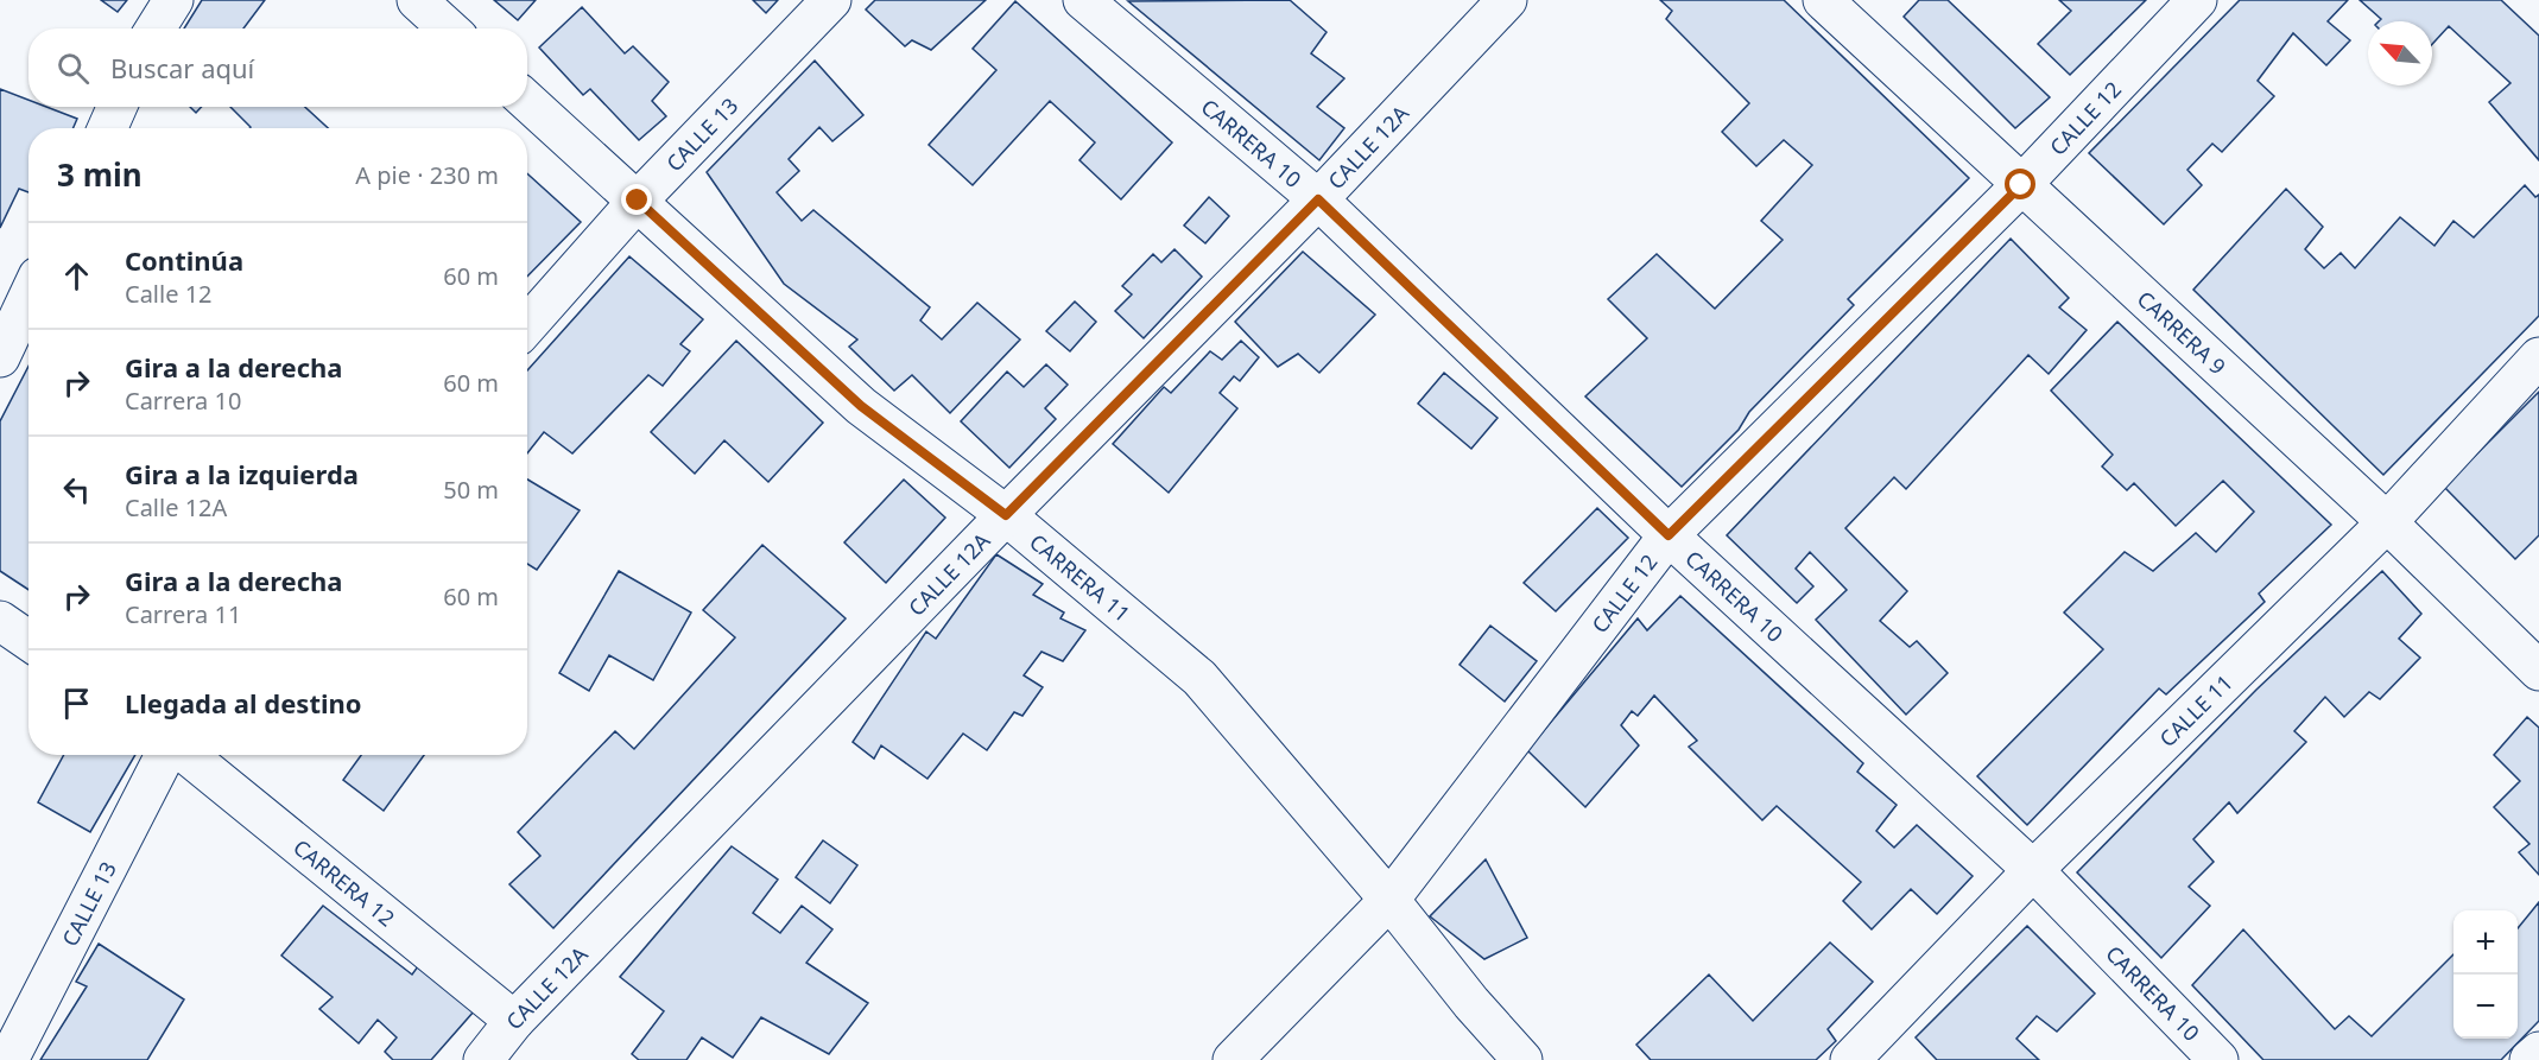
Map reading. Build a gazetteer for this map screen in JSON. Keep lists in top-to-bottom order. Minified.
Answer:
{"streets":{"street":["CALLE 12","CALLE 13","CARRERA 10","CALLE 12A","CARRERA 9","CARRERA 11","CALLE 11","CARRERA 12"]},"crossings":[["CALLE 12","CARRERA 10"],["CALLE 12","CARRERA 9"],["CALLE 12","CARRERA 11"],["CALLE 13","CARRERA 11"],["CARRERA 10","CALLE 12A"],["CARRERA 10","CALLE 11"],["CALLE 12A","CARRERA 11"],["CALLE 12A","CARRERA 12"],["CARRERA 9","CALLE 11"]],"north":"top left","page":{"search":"Buscar aquí","heading":["3 min","A pie · 230 m"],"list":[["Continúa","Calle 12","60 m"],["Gira a la derecha","Carrera 10","60 m"],["Gira a la izquierda","Calle 12A","50 m"],["Gira a la derecha","Carrera 11","60 m"],"Llegada al destino"],"map_buttons":["+","−"]}}
